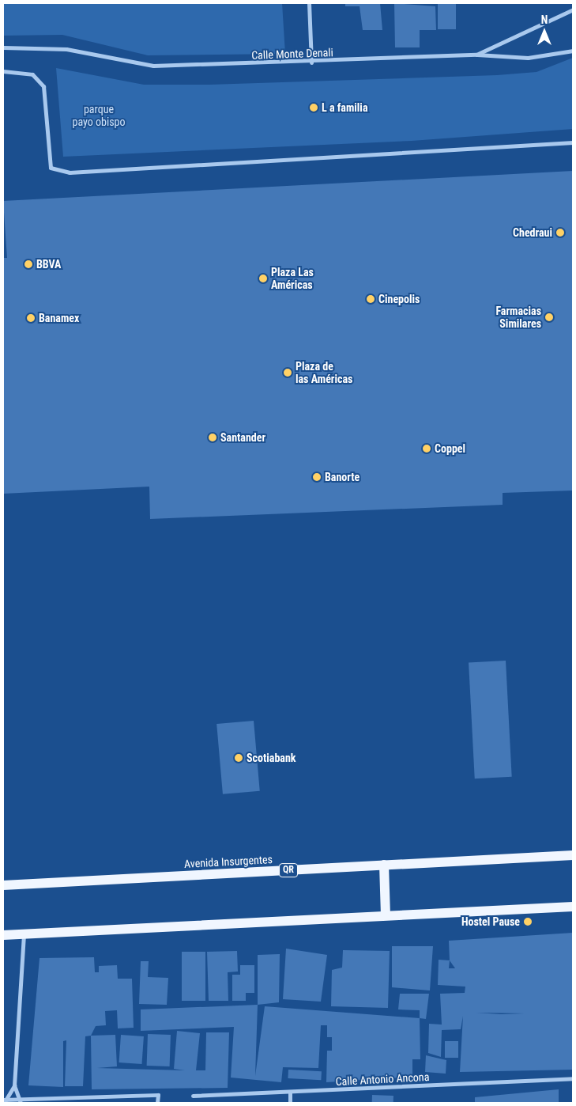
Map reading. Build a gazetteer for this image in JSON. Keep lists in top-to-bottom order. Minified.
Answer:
{"streets":{"main road":["Avenida Insurgentes","QR"],"street":["Calle Monte Denali","Calle Antonio Ancona"]},"parks":["parque payo obispo"],"places":["L a familia","Chedraui","BBVA","Plaza Las Américas","Cinepolis","Farmacias Similares","Banamex","Plaza de las Américas","Santander","Coppel","Banorte","Scotiabank","Hostel Pause"],"north":"top"}
